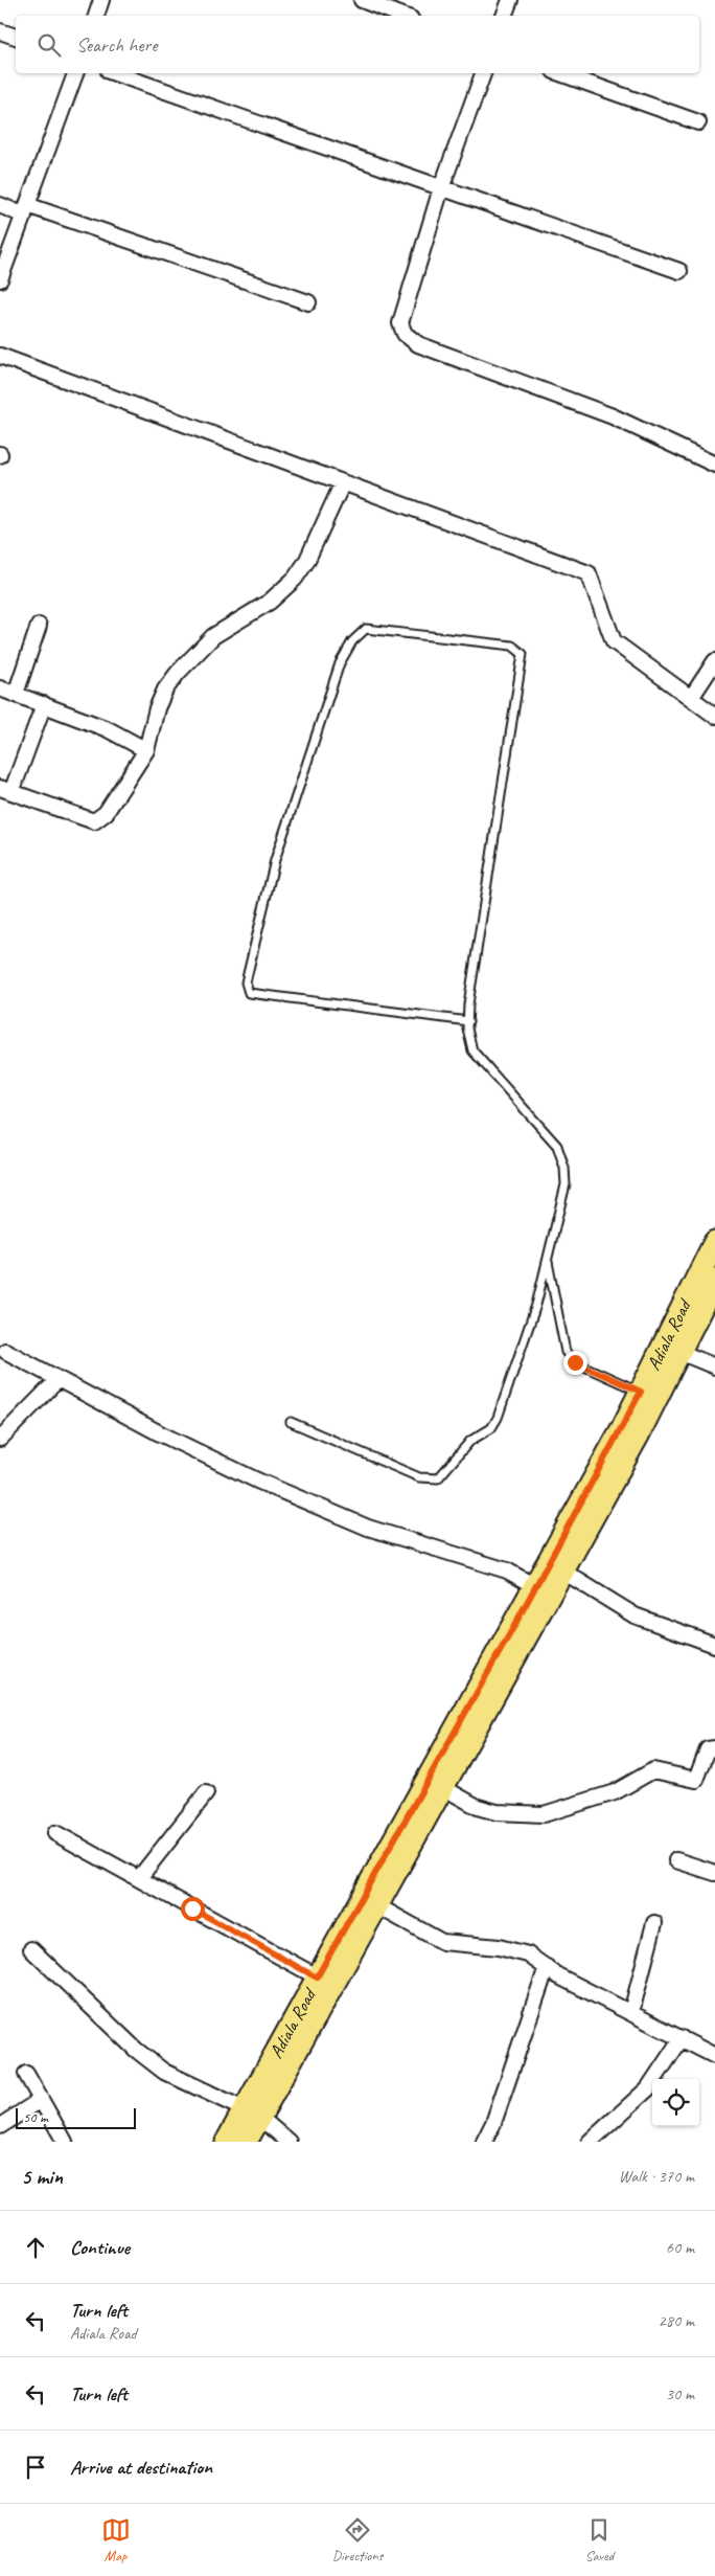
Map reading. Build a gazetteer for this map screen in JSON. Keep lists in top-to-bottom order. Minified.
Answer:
{"streets":{"main road":["Adiala Road"]},"scale_bar":"50 m","page":{"search":"Search here","scale":"50 m","heading":["5 min","Walk · 370 m"],"list":[["Continue","60 m"],["Turn left","Adiala Road","280 m"],["Turn left","30 m"],"Arrive at destination"],"nav":["Map","Directions","Saved"]}}
